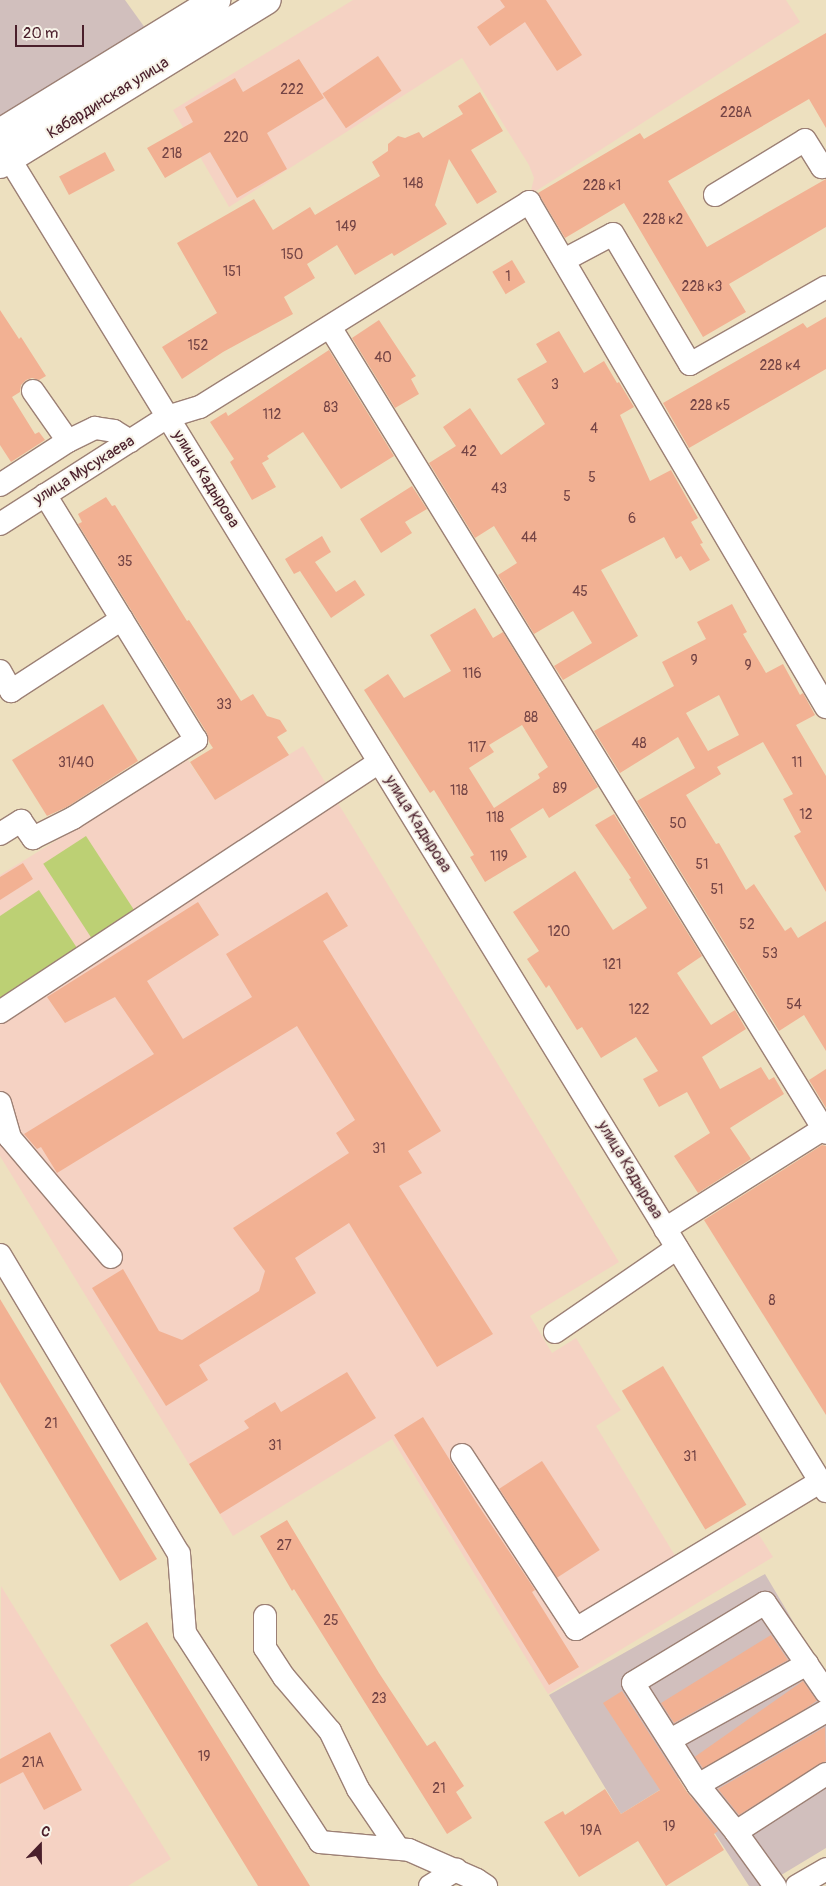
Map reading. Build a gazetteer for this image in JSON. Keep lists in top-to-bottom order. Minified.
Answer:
{"streets":{"main road":["Кабардинская улица"],"street":["улица Мусукаева","улица Кадырова"]},"crossings":[["Кабардинская улица","улица Кадырова"],["улица Мусукаева","улица Кадырова"]],"house_numbers":["222","228А","220","218","148","228 к1","228 к2","149","150","151","1","228 к3","152","40","228 к4","3","228 к5","83","112","4","42","5","43","5","6","44","35","45","9","9","116","33","88","48","117","31/40","11","89","118","12","118","50","119","51","51","52","120","53","121","54","122","31","8","21","31","31","27","25","23","19","21А","21","19","19А"],"scale_bar":"20 m","north":"top"}
